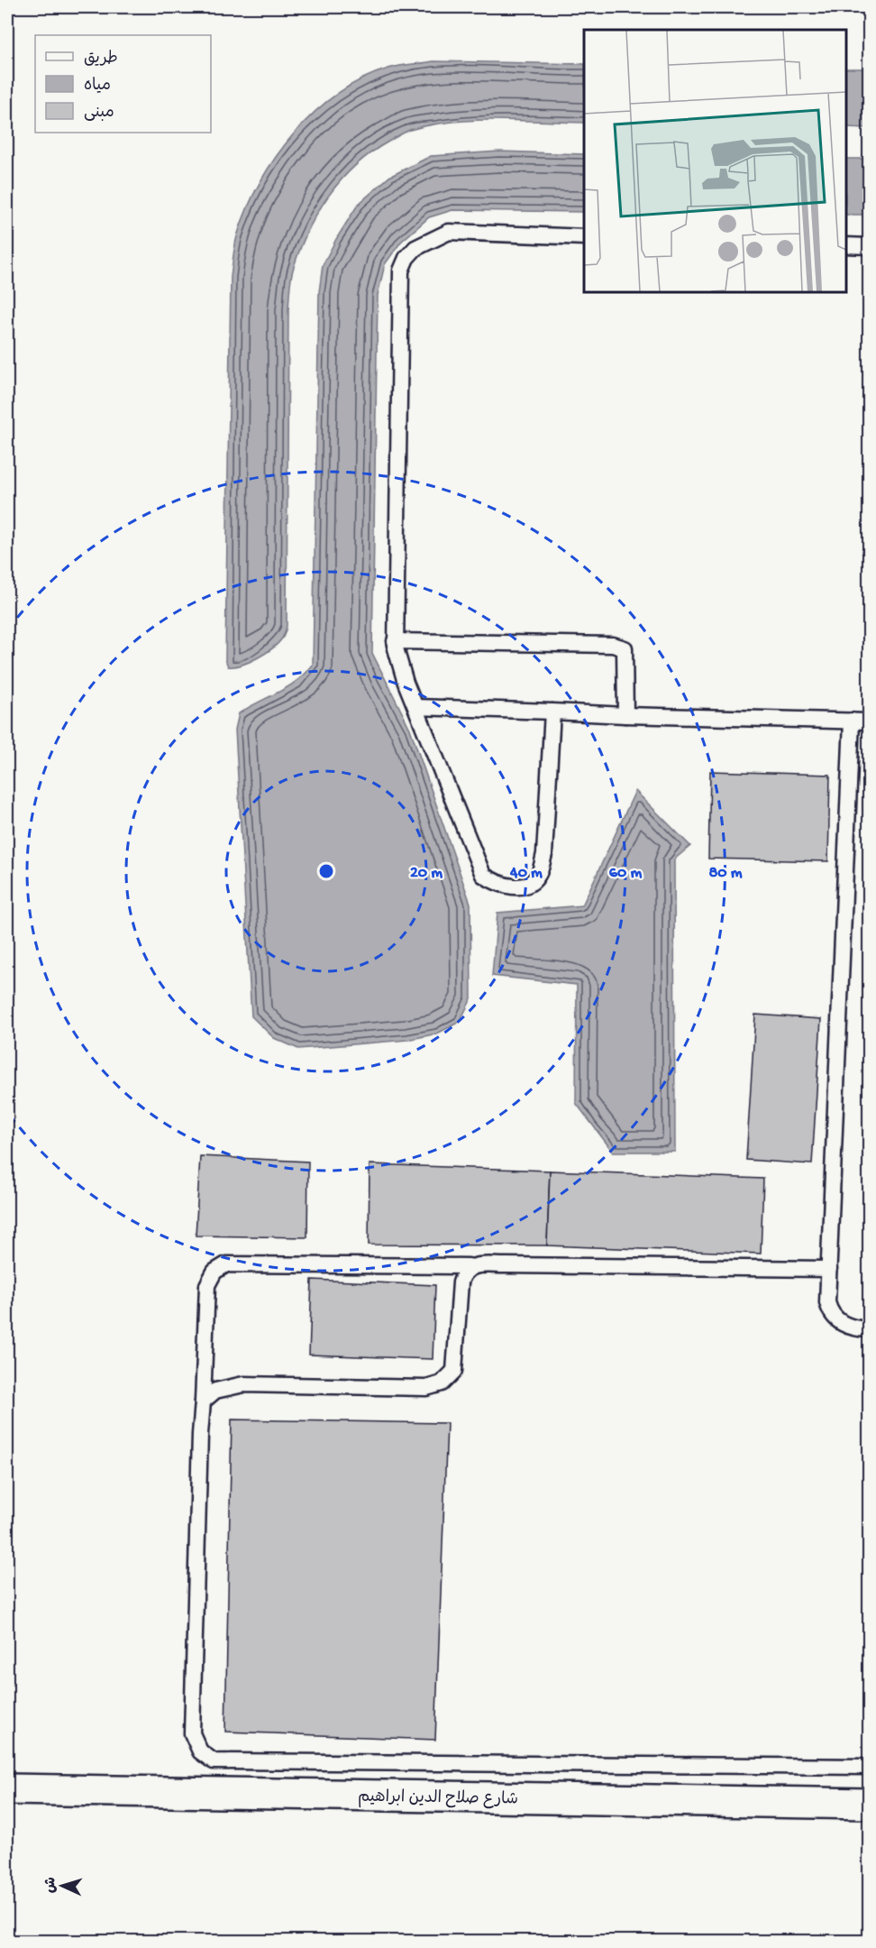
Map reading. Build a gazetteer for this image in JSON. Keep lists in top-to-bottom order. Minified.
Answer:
{"streets":{"street":["شارع صلاح الدين ابراهيم"]},"legend":["طريق","مياه","مبنى"],"north":"left","rings":["20 m","40 m","60 m","80 m"]}
